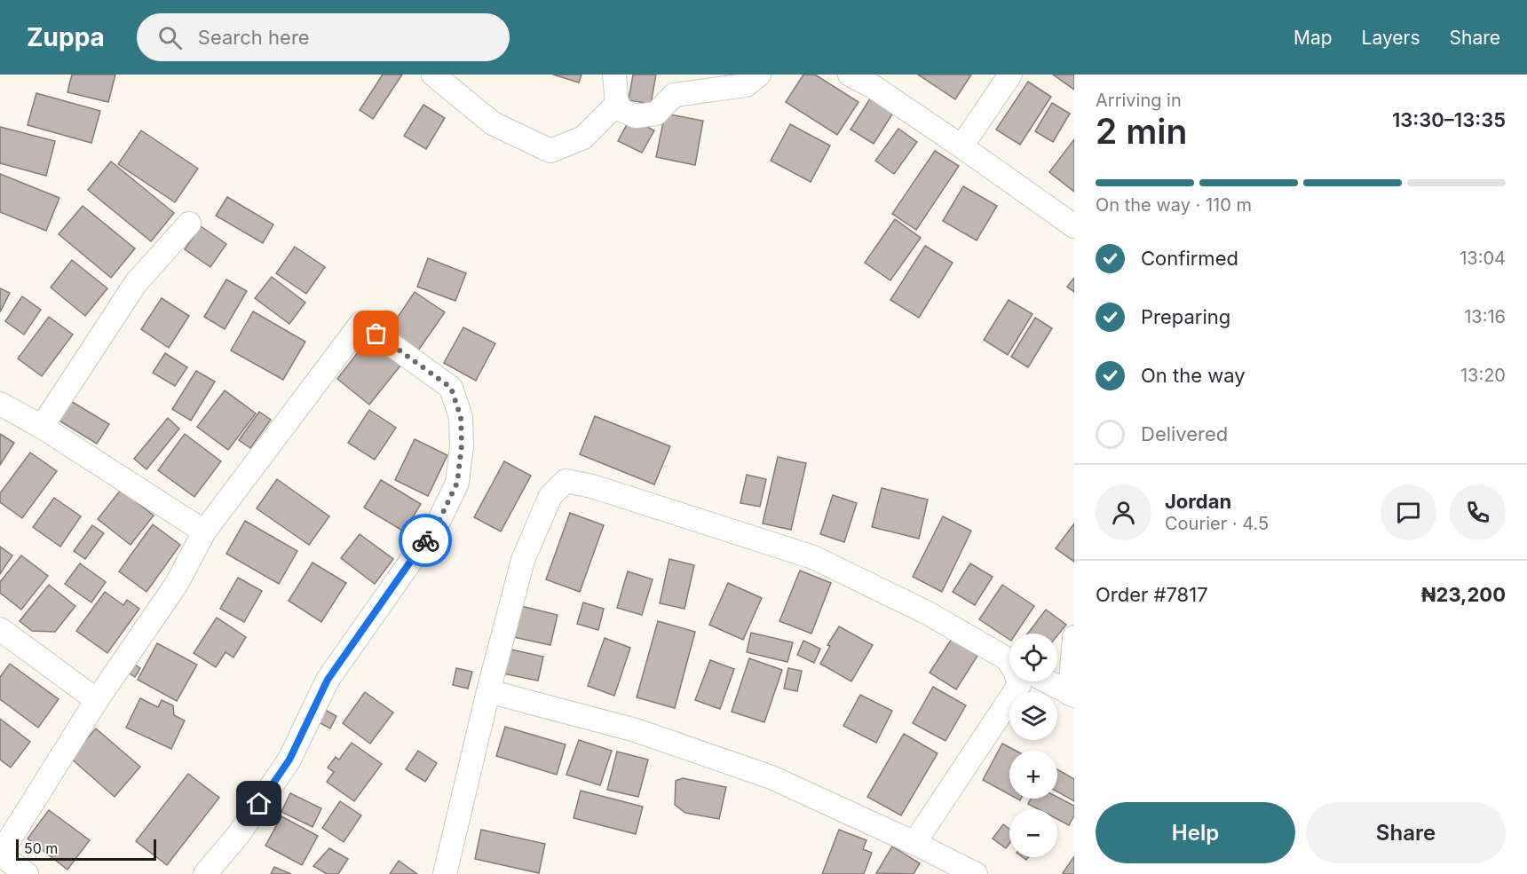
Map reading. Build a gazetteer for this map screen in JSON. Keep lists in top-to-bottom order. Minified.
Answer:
{"scale_bar":"50 m","page":{"header":"Zuppa","search":"Search here","nav":["Map","Layers","Share"],"heading":["2 min","Arriving in","13:30–13:35"],"panel":["Jordan","Courier · 4.5","Order #7817","₦23,200"],"bar":"On the way · 110 m","list":[["Confirmed","13:04"],["Preparing","13:16"],["On the way","13:20"],"Delivered"],"map_buttons":["+","−"],"buttons":["Help","Share"],"scale":"50 m"}}
